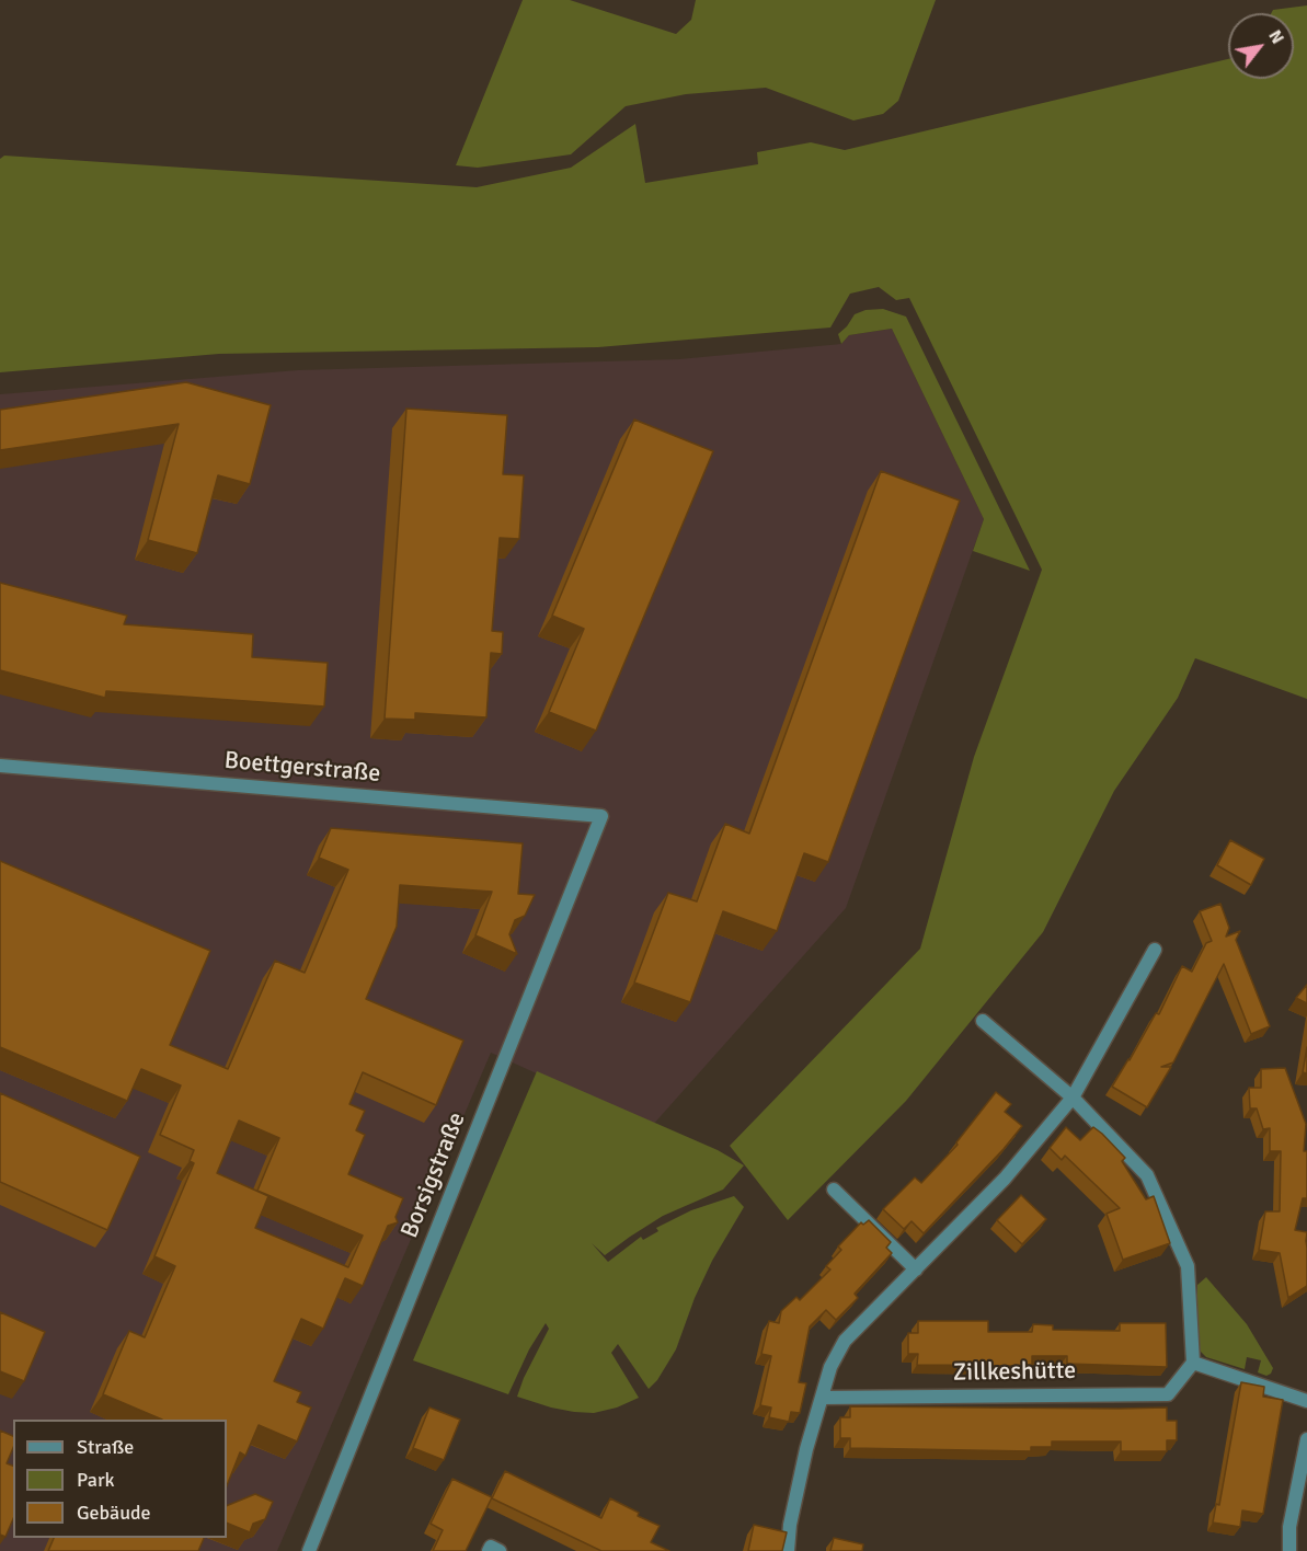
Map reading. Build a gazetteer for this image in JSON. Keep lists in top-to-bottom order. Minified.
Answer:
{"streets":{"street":["Boettgerstraße","Borsigstraße","Zillkeshütte"]},"crossings":[["Boettgerstraße","Borsigstraße"]],"legend":["Straße","Park","Gebäude"],"north":"top right"}
